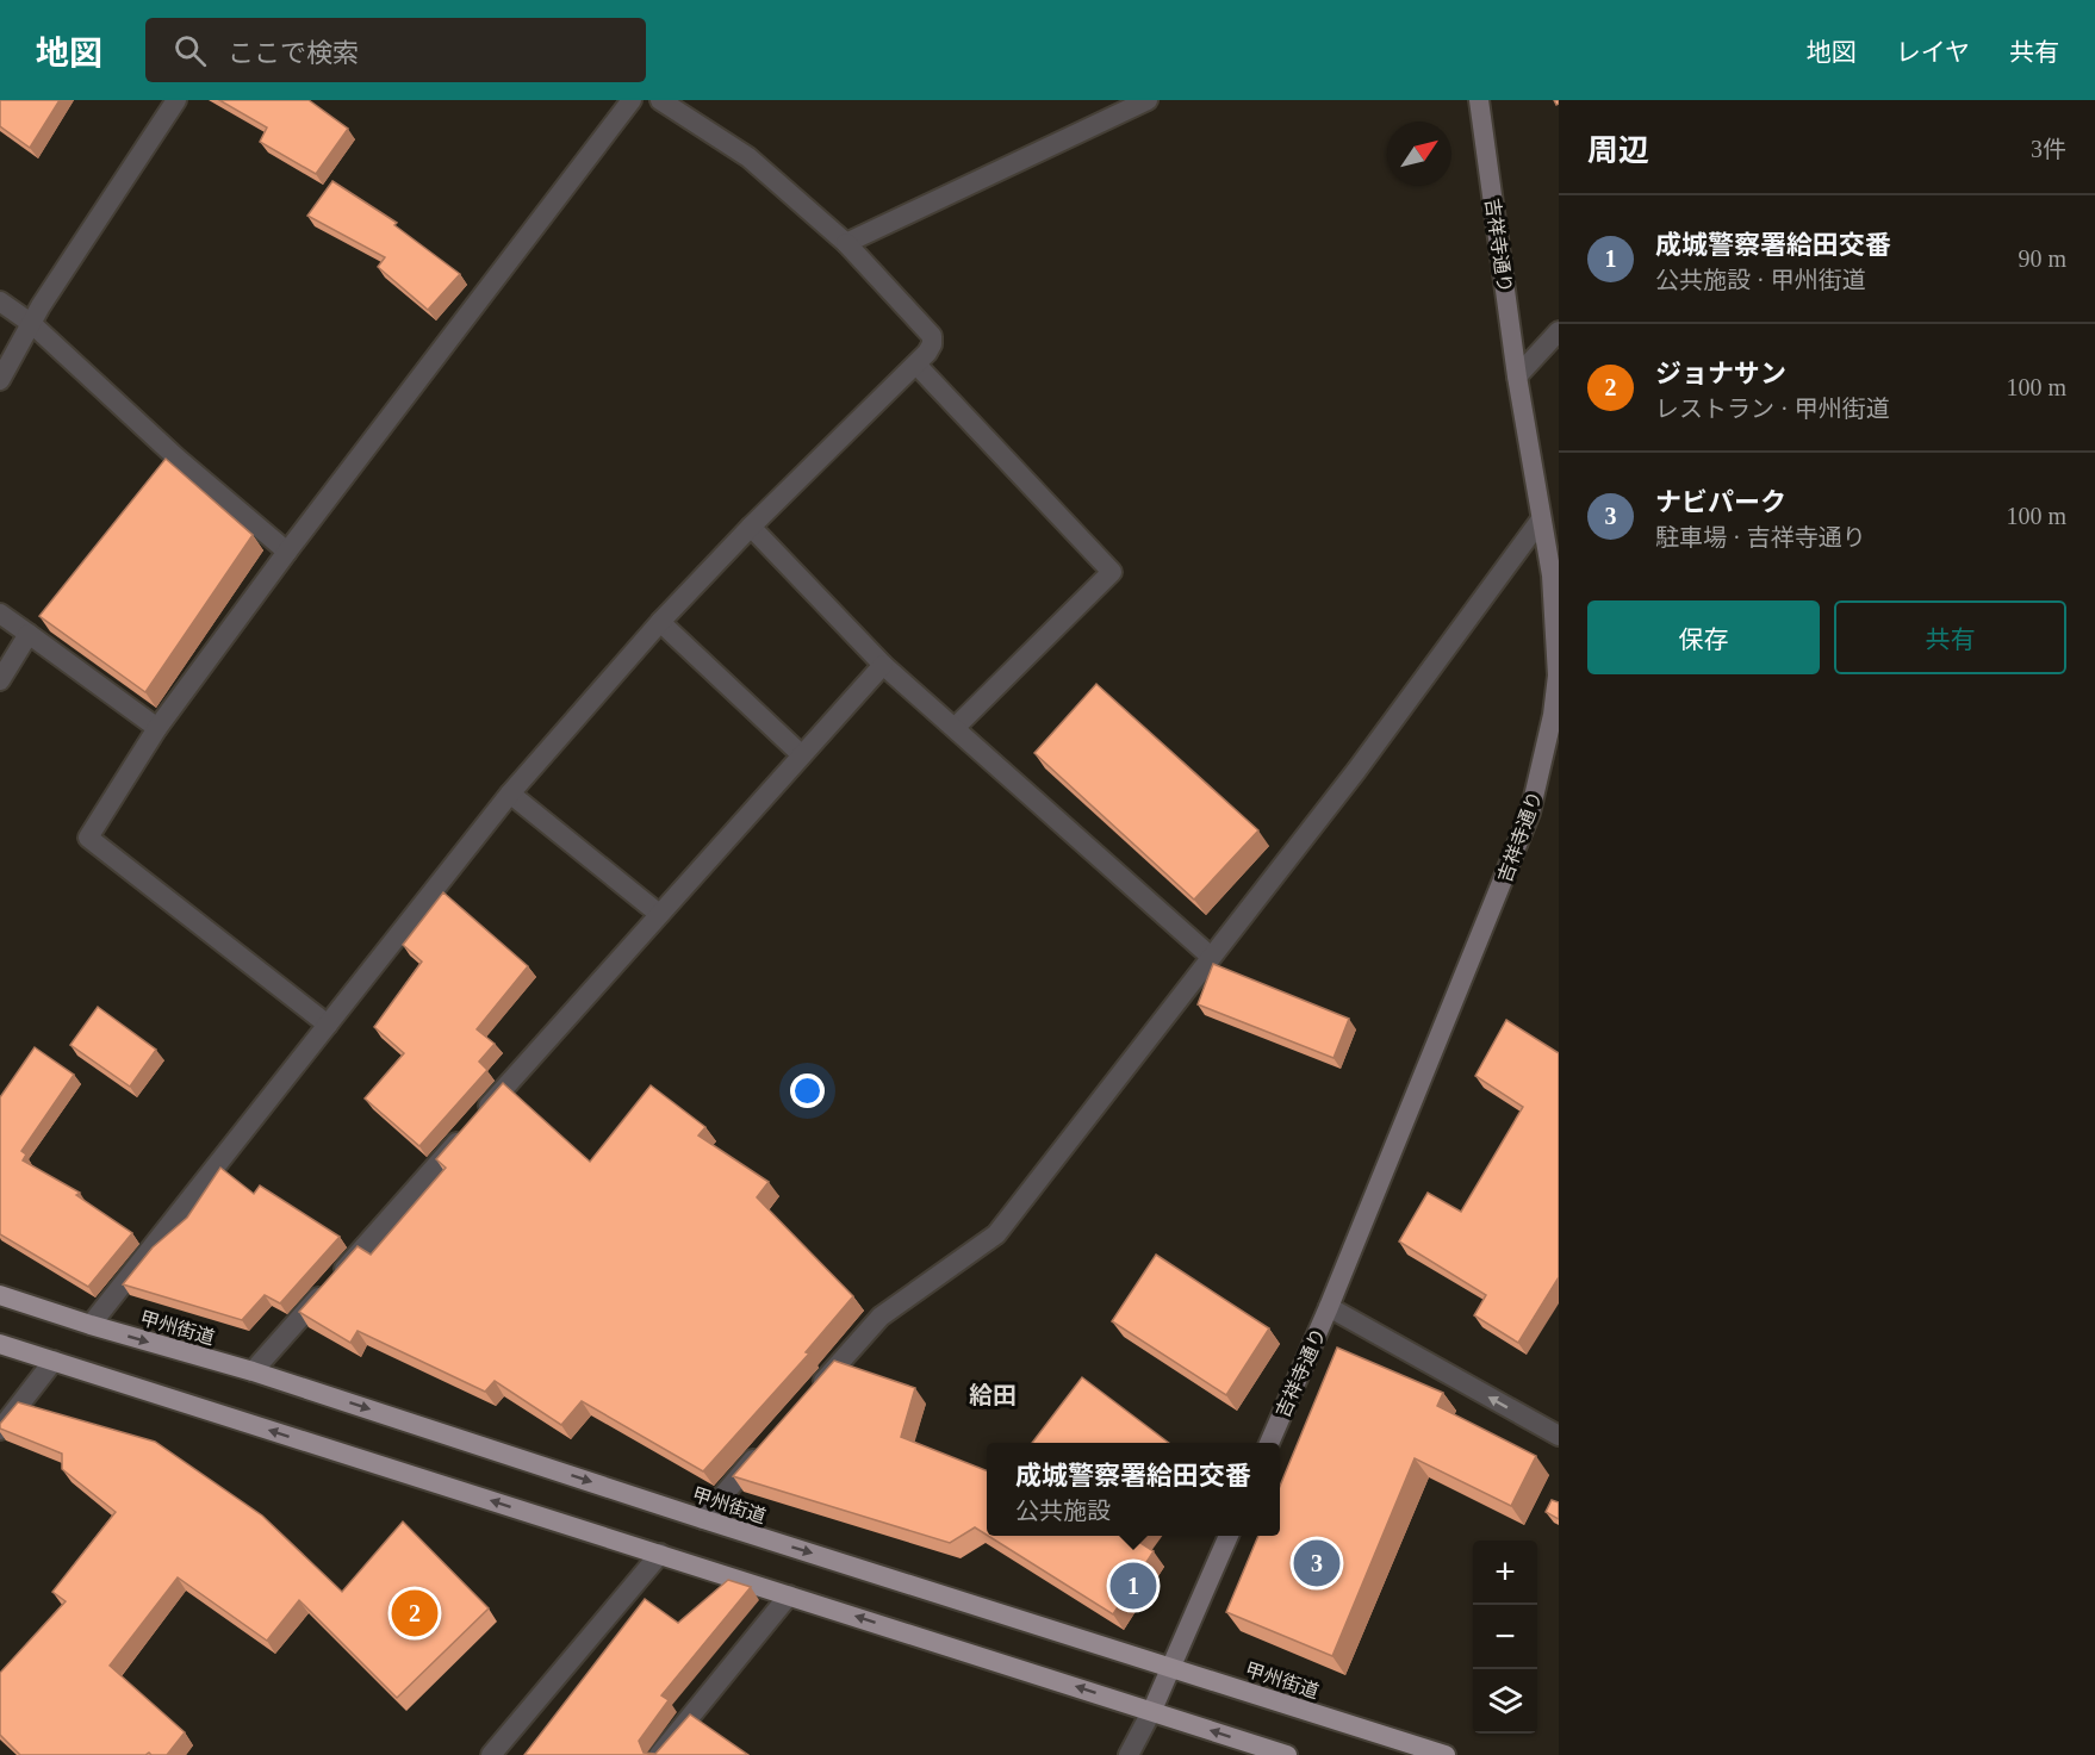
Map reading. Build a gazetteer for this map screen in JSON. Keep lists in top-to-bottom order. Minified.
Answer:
{"streets":{"highway":["甲州街道"],"main road":["吉祥寺通り"]},"districts":["給田"],"north":"top right","page":{"header":"地図","search":"ここで検索","nav":["地図","レイヤ","共有"],"heading":["周辺","3件"],"list":[{"mark":"1","name":"成城警察署給田交番","note":"公共施設 · 甲州街道","value":"90 m"},{"mark":"2","name":"ジョナサン","note":"レストラン · 甲州街道","value":"100 m"},{"mark":"3","name":"ナビパーク","note":"駐車場 · 吉祥寺通り","value":"100 m"}],"buttons":["保存","共有"],"popup":["成城警察署給田交番","公共施設"],"pins":["3","1","2"],"map_buttons":["+","−"]}}
